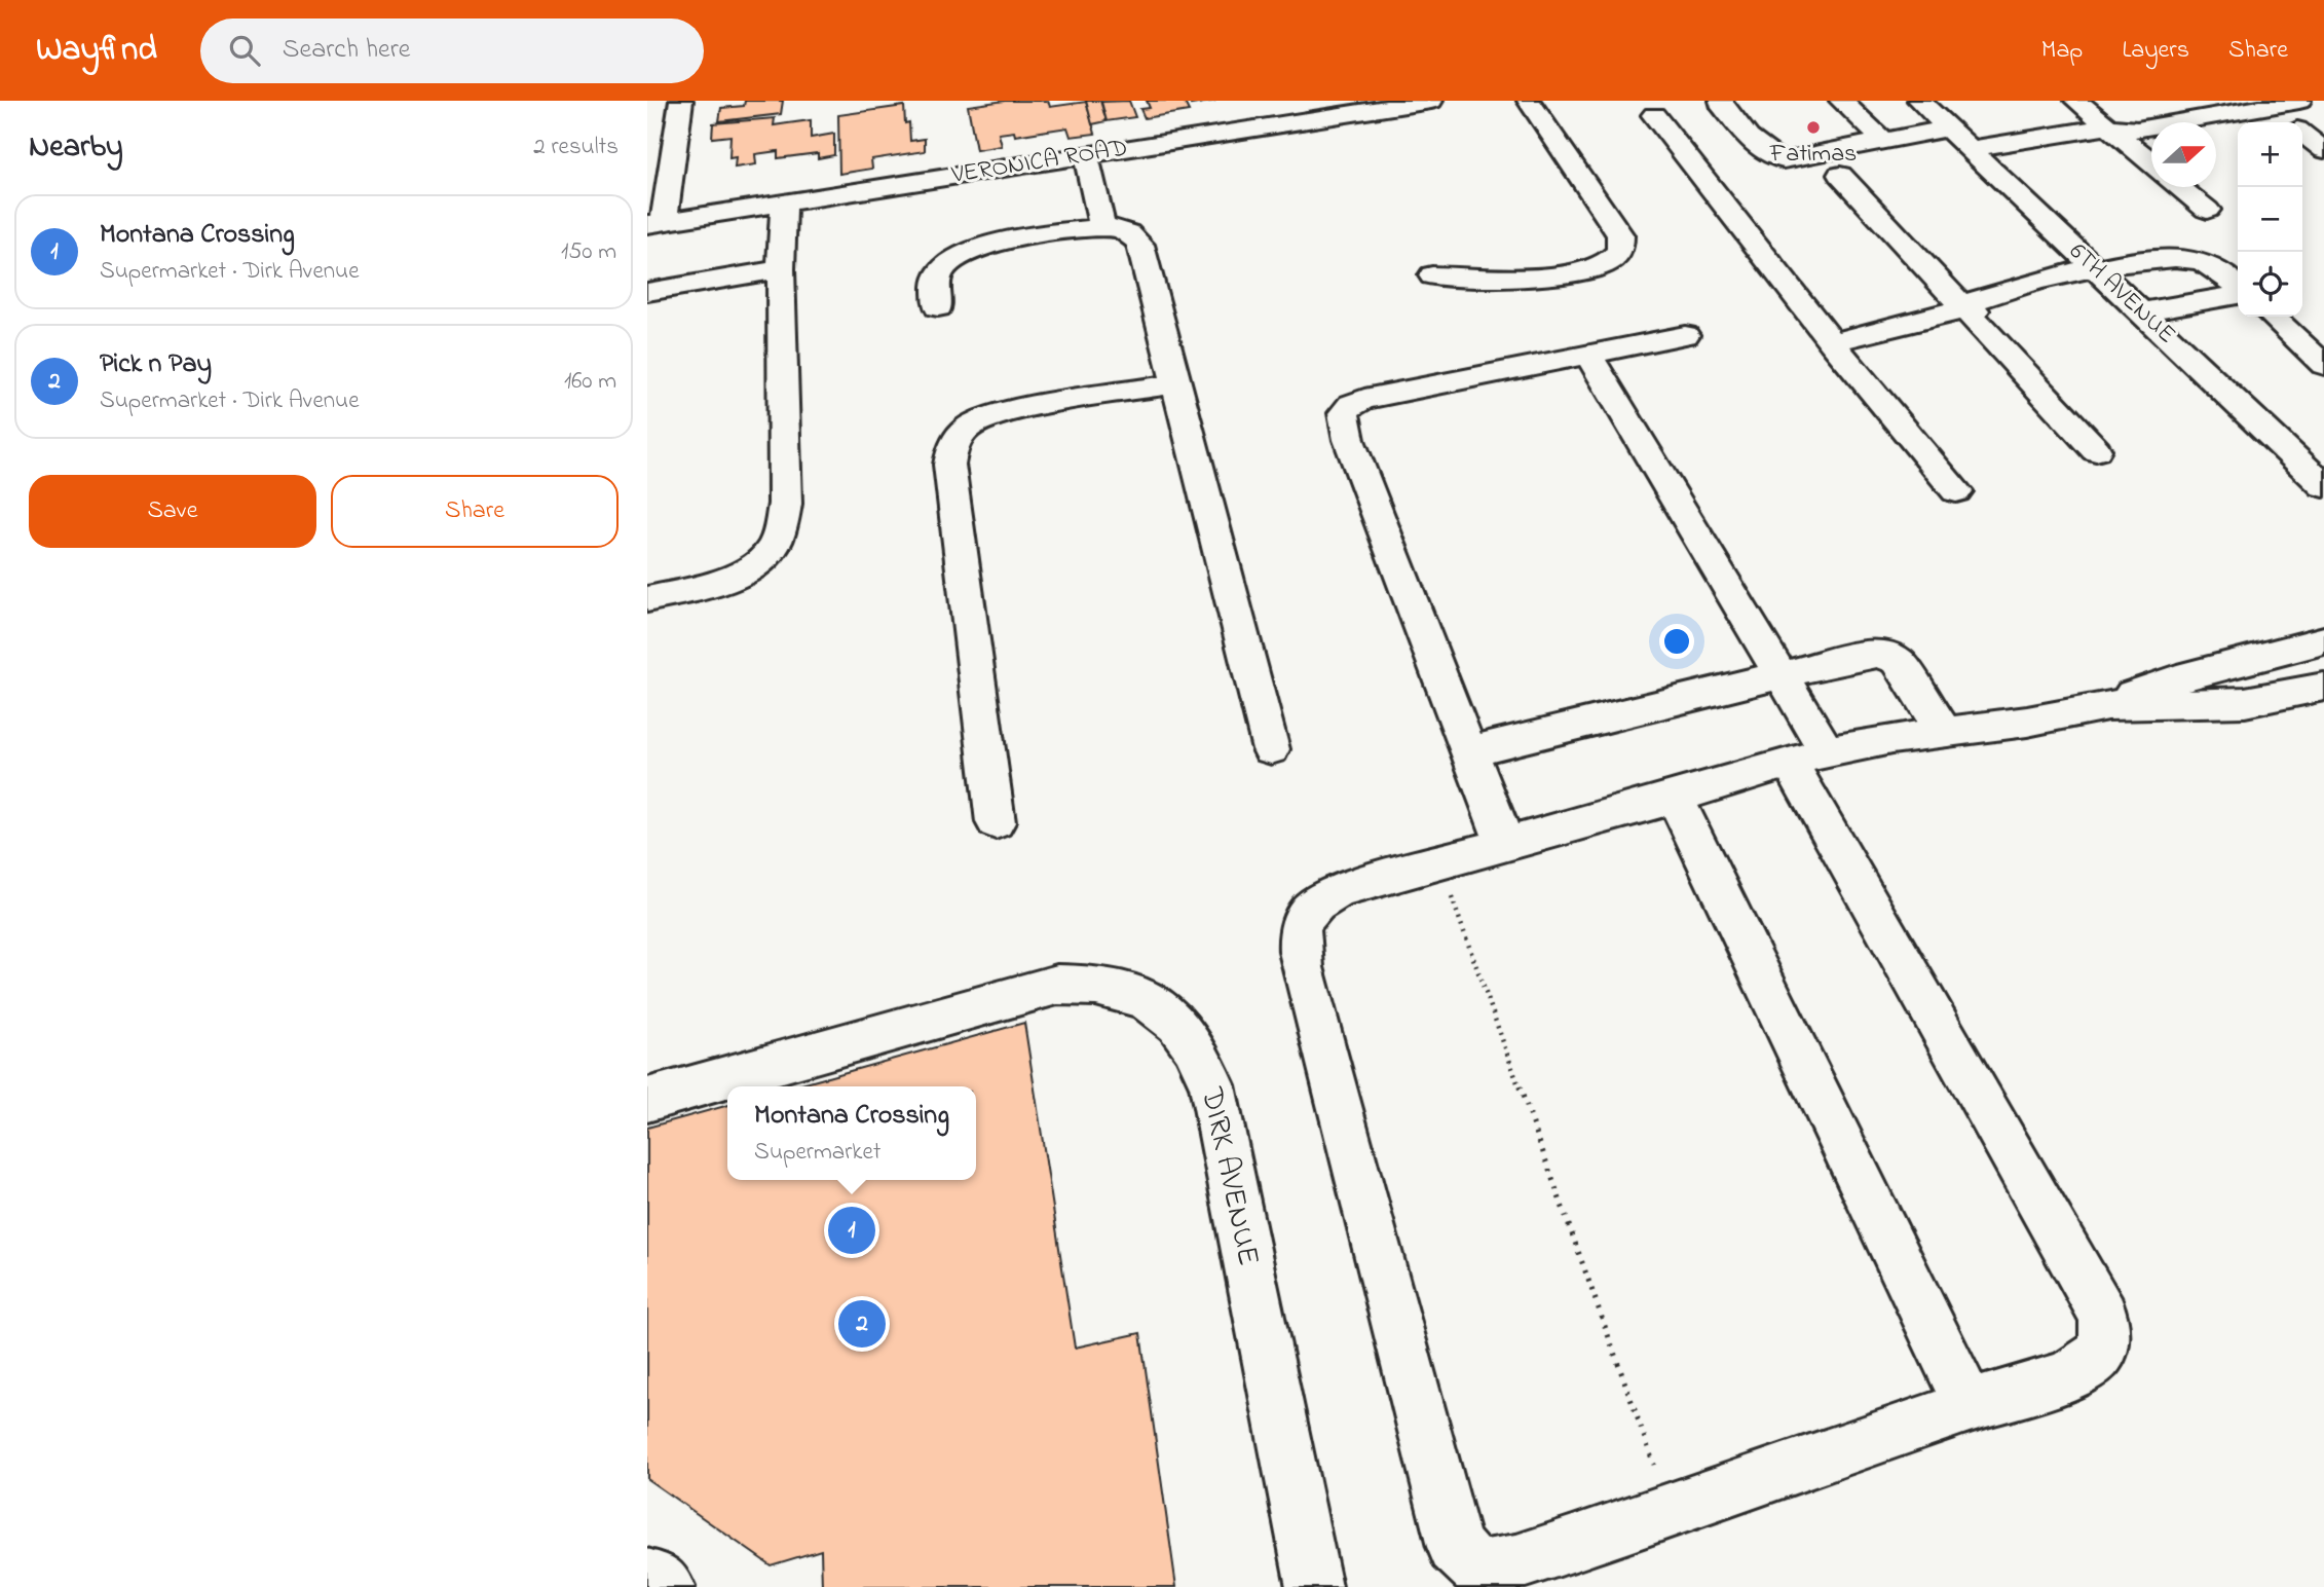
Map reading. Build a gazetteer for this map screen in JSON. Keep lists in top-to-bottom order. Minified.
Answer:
{"streets":{"street":["VERONICA ROAD","6TH AVENUE","DIRK AVENUE"]},"places":["Fatimas"],"north":"right","page":{"header":"Wayfind","search":"Search here","nav":["Map","Layers","Share"],"heading":["Nearby","2 results"],"map_buttons":["+","−"],"list":[{"mark":"1","name":"Montana Crossing","note":"Supermarket · Dirk Avenue","value":"150 m"},{"mark":"2","name":"Pick n Pay","note":"Supermarket · Dirk Avenue","value":"160 m"}],"buttons":["Save","Share"],"popup":["Montana Crossing","Supermarket"],"pins":["1","2"]}}
